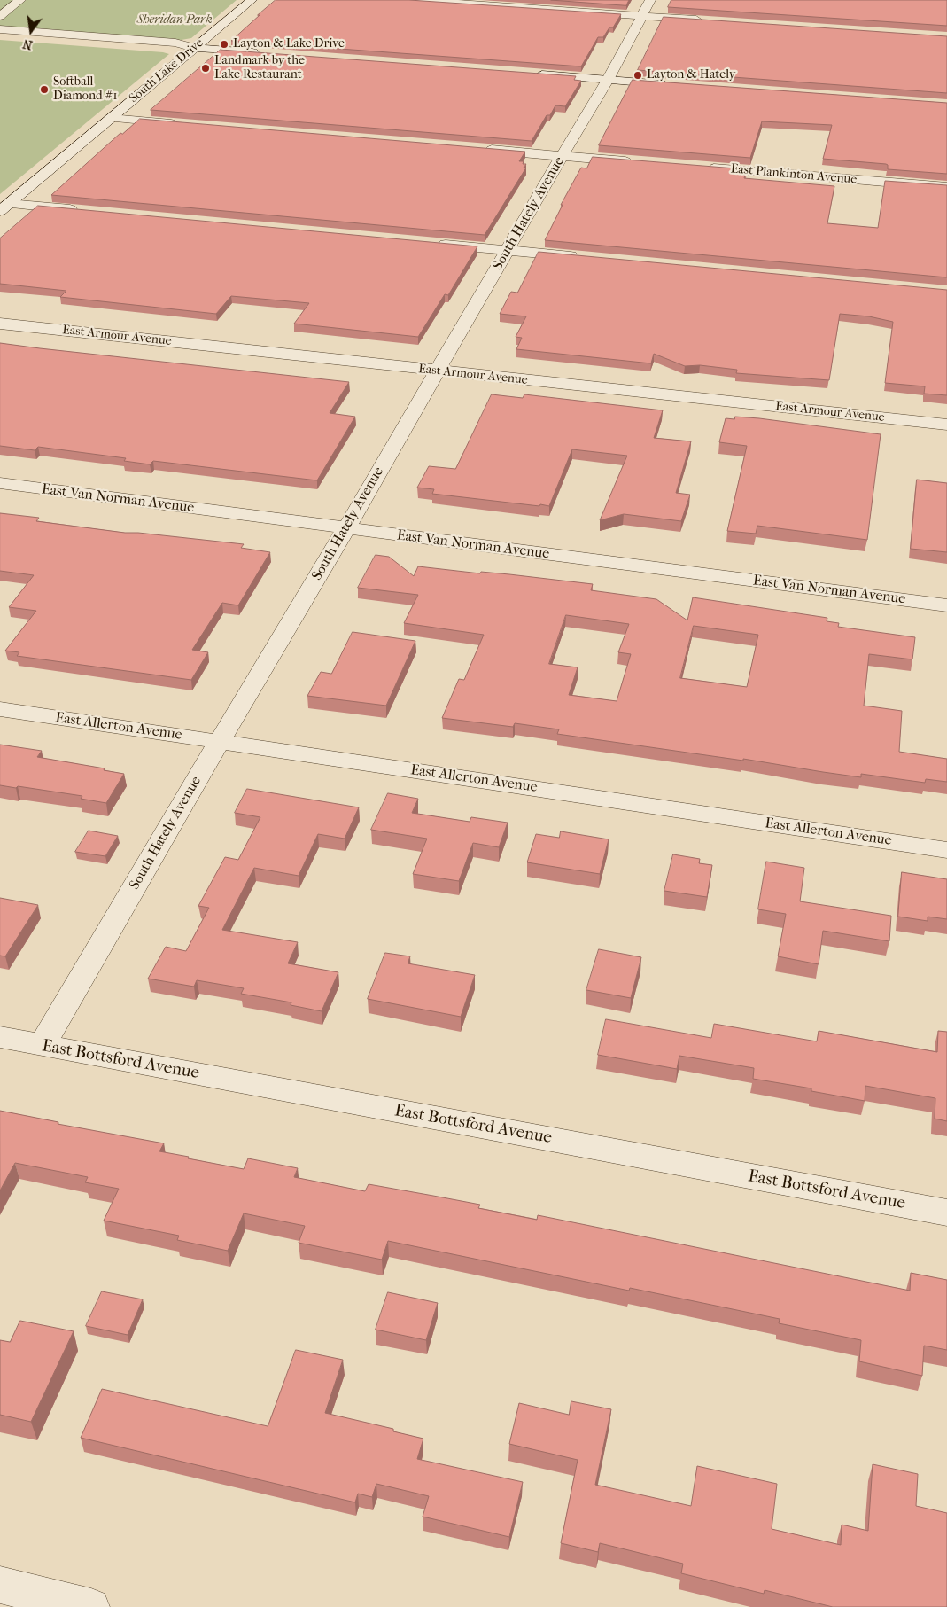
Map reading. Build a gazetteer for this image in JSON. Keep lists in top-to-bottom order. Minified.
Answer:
{"streets":{"street":["South Lake Drive","East Plankinton Avenue","South Hately Avenue","East Armour Avenue","East Van Norman Avenue","East Allerton Avenue","East Bottsford Avenue"]},"crossings":[["South Hately Avenue","East Armour Avenue"],["South Hately Avenue","East Van Norman Avenue"],["South Hately Avenue","East Allerton Avenue"],["South Hately Avenue","East Bottsford Avenue"]],"parks":["Sheridan Park"],"places":["Layton & Lake Drive","Landmark by the Lake Restaurant","Layton & Hately","Softball Diamond #1"],"north":"bottom"}
